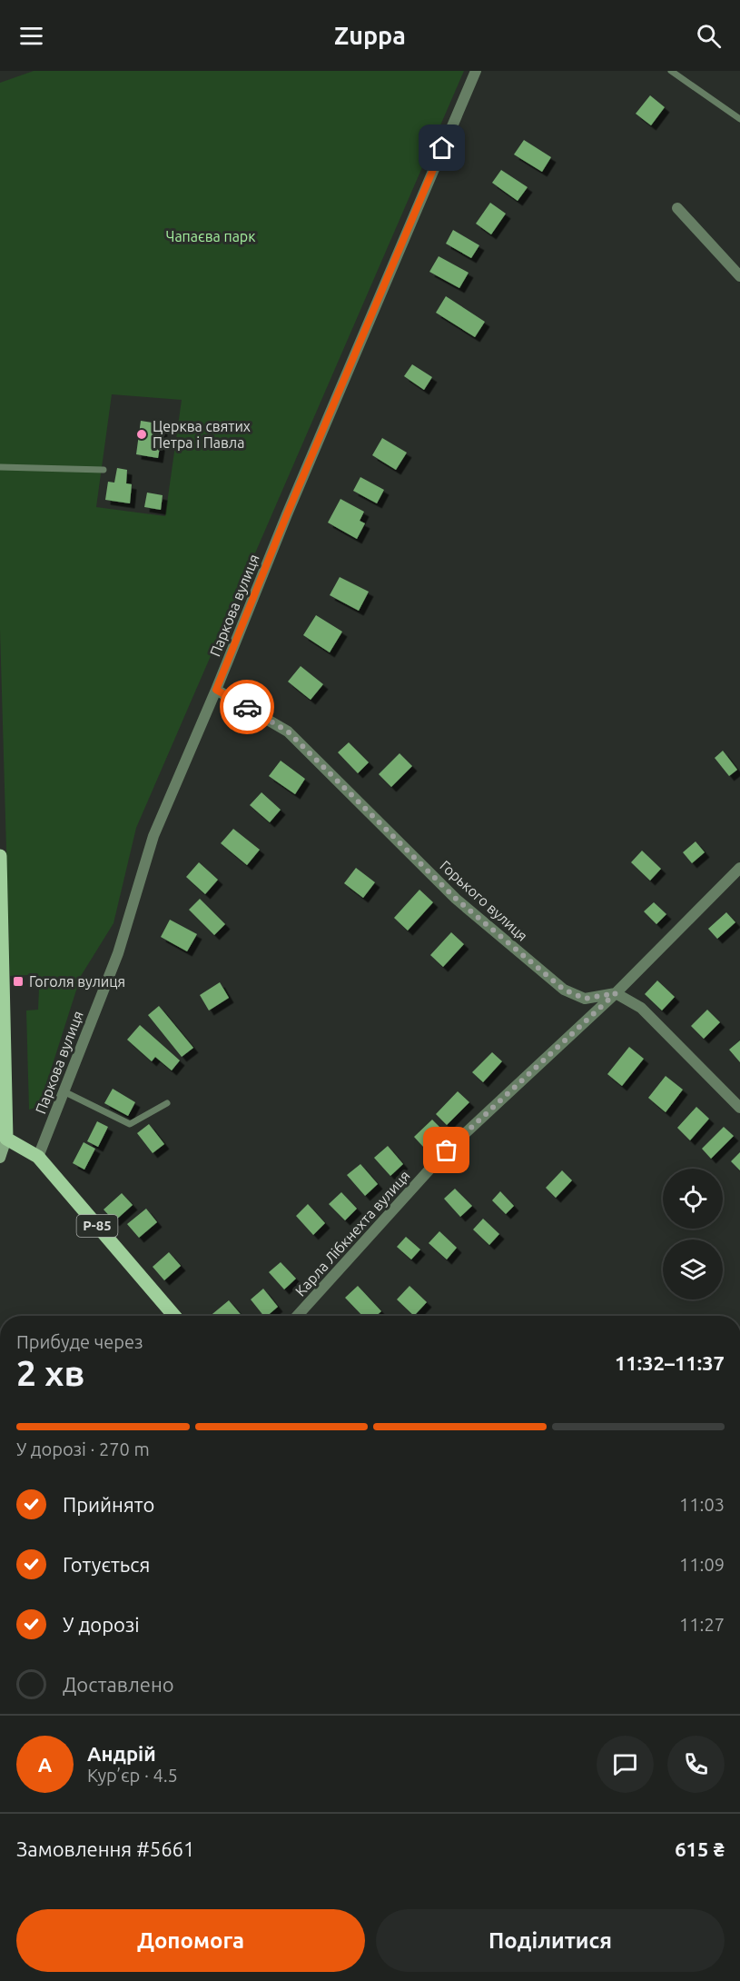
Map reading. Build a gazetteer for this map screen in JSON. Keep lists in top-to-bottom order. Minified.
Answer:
{"streets":{"main road":["Р-85"],"street":["Паркова вулиця","Горького вулиця","Карла Лібкнехта вулиця"]},"crossings":[["Паркова вулиця","Горького вулиця"],["Паркова вулиця","Р-85"],["Горького вулиця","Карла Лібкнехта вулиця"]],"parks":["Чапаєва парк"],"places":{"other":["Церква святих Петра і Павла"],"transit":["Гоголя вулиця"]},"page":{"header":"Zuppa","heading":["2 хв","Прибуде через","11:32–11:37"],"panel":["Андрій","Кур’єр · 4.5","Замовлення #5661","615 ₴"],"bar":"У дорозі · 270 m","list":[["Прийнято","11:03"],["Готується","11:09"],["У дорозі","11:27"],"Доставлено"],"round":"А","buttons":["Допомога","Поділитися"]}}
